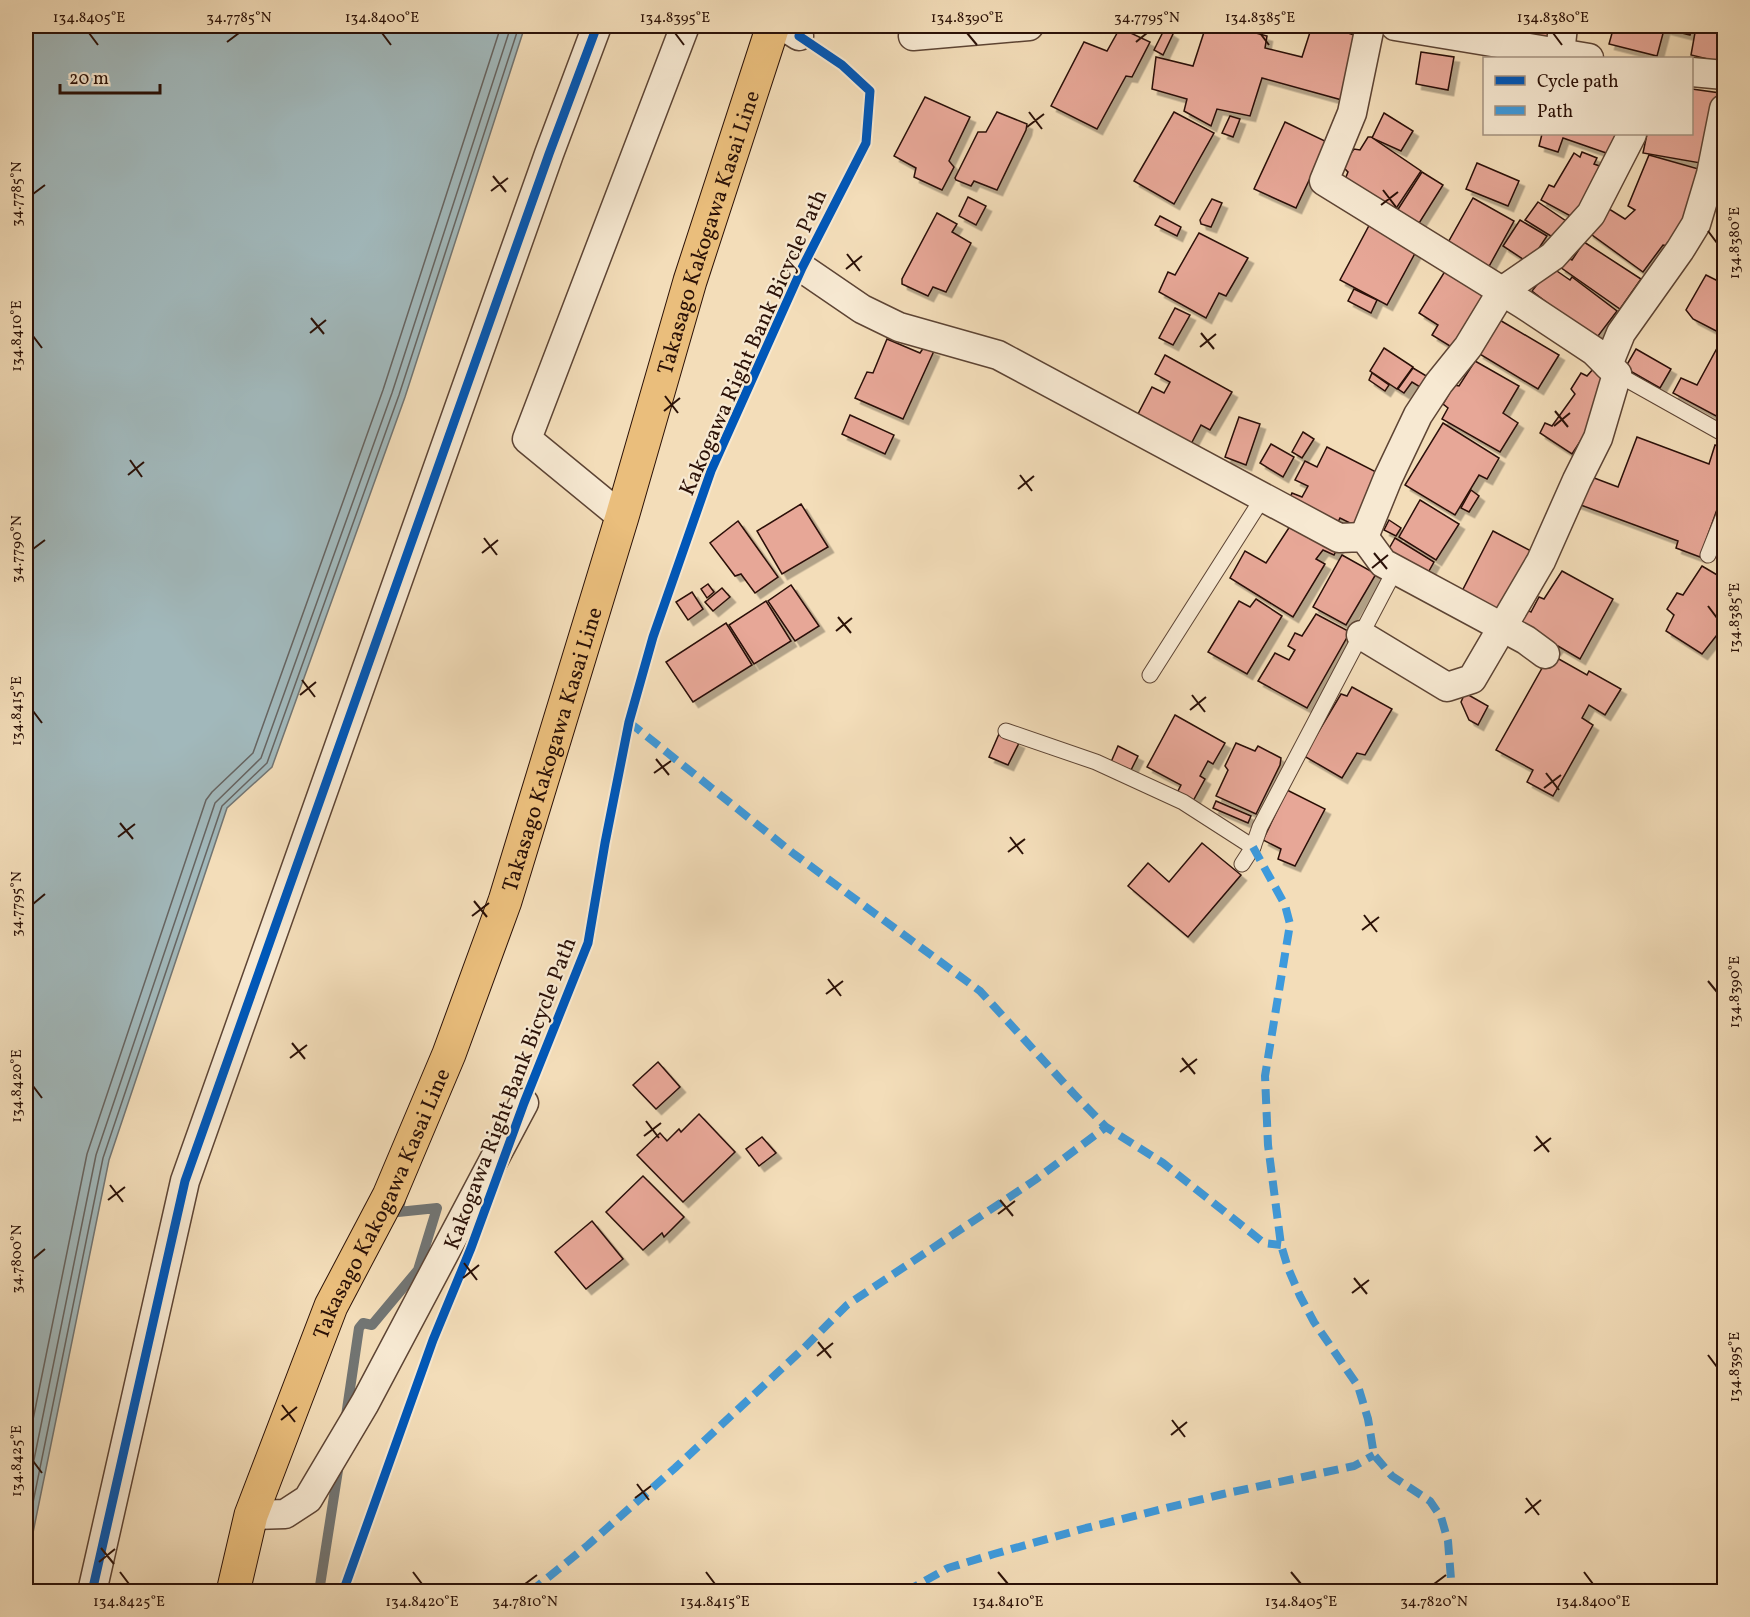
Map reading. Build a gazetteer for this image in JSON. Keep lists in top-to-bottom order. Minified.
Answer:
{"streets":{"main road":["Takasago Kakogawa Kasai Line"],"cycle path":["Kakogawa Right Bank Bicycle Path"]},"legend":["Cycle path","Path"],"scale_bar":"20 m","coordinates":["134.8405°E","34.7785°N","134.8400°E","134.8395°E","134.8390°E","34.7795°N","134.8385°E","134.8380°E","134.8410°E","34.7790°N","134.8415°E","134.8420°E","34.7800°N","134.8425°E","34.7810°N","34.7820°N"]}
